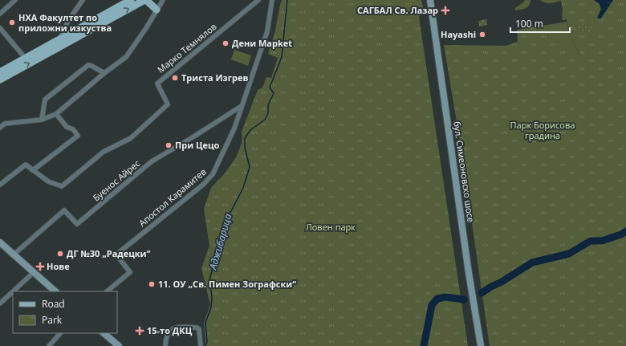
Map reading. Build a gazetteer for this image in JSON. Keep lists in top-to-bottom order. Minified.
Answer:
{"streets":{"main road":["бул. Симеоновско шосе"],"street":["Марко Темнялов","Буенос Айрес","Апостол Карамитев"]},"crossings":[["Буенос Айрес","Апостол Карамитев"]],"water":["Аджибарица"],"parks":["Парк Борисова градина","Ловен парк"],"places":{"health":["САГБАЛ Св. Лазар","Нове","15-то ДКЦ"],"other":["НХА Факултет по приложни изкуства","Hayashi","Дени Mapket","Триста Изгрев","При Цецо","ДГ №30 „Радецки“","11. ОУ „Св. Пимен Зографски“"]},"legend":["Road","Park"],"scale_bar":"100 m"}
